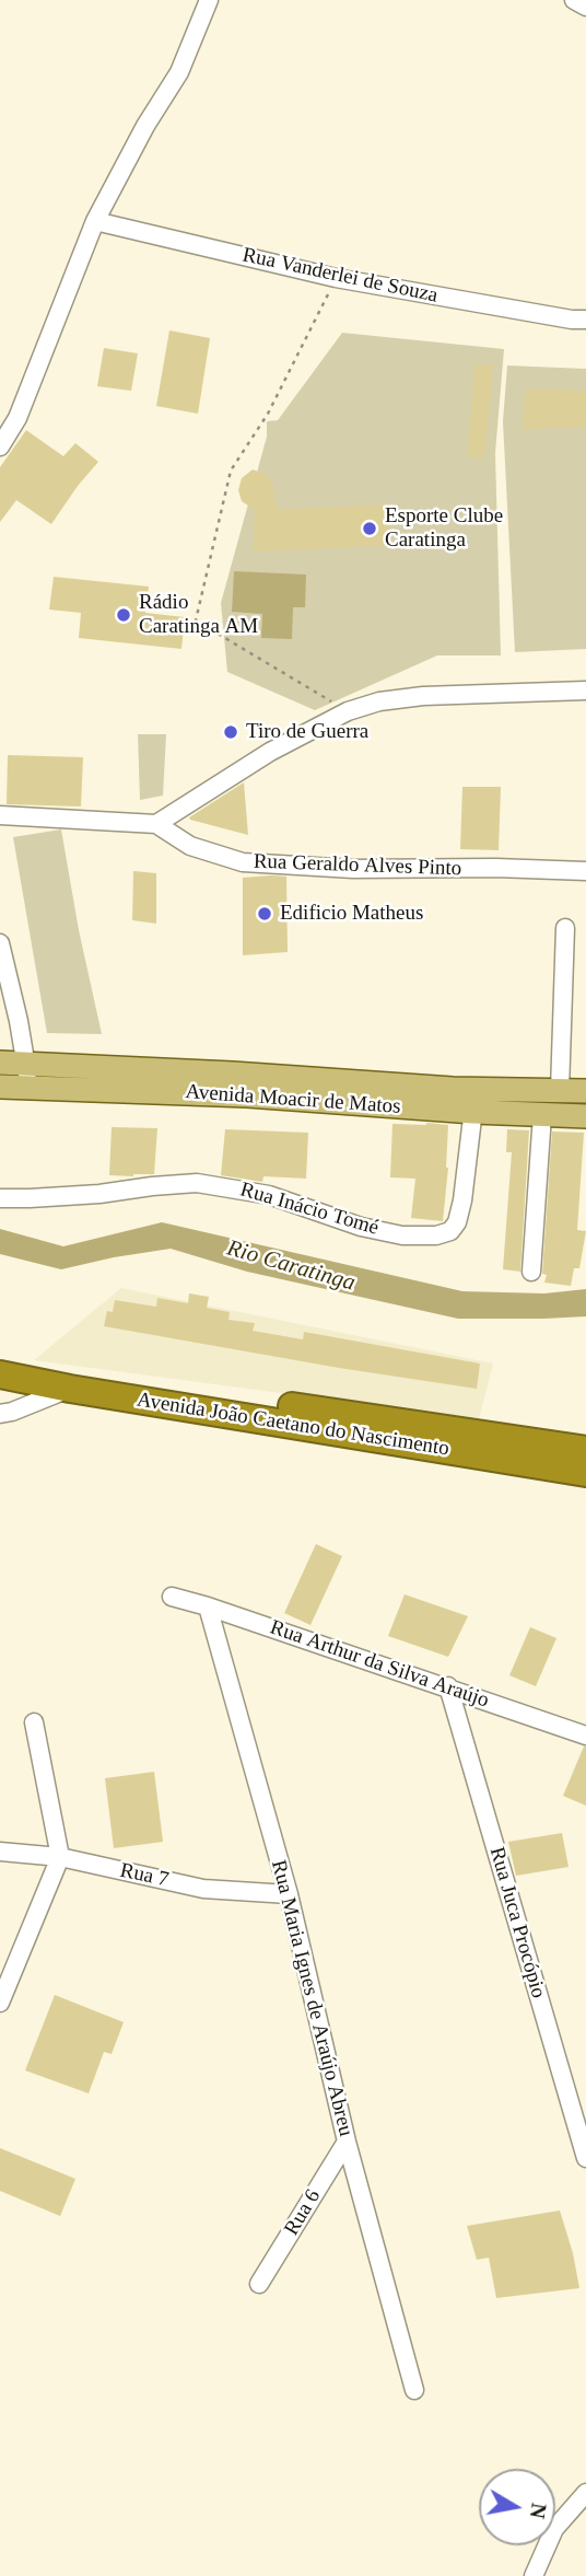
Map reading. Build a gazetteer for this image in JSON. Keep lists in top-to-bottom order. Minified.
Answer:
{"streets":{"highway":["Avenida João Caetano do Nascimento"],"main road":["Avenida Moacir de Matos"],"street":["Rua Vanderlei de Souza","Rua Geraldo Alves Pinto","Rua Inácio Tomé","Rua Arthur da Silva Araújo","Rua 7","Rua Juca Procópio","Rua Maria Ignes de Araújo Abreu","Rua 6"]},"crossings":[["Avenida Moacir de Matos","Rua Inácio Tomé"],["Rua Arthur da Silva Araújo","Rua Juca Procópio"],["Rua Arthur da Silva Araújo","Rua Maria Ignes de Araújo Abreu"],["Rua 7","Rua Maria Ignes de Araújo Abreu"],["Rua Maria Ignes de Araújo Abreu","Rua 6"]],"water":["Rio Caratinga"],"places":["Esporte Clube Caratinga","Rádio Caratinga AM","Tiro de Guerra","Edificio Matheus"],"north":"right"}
